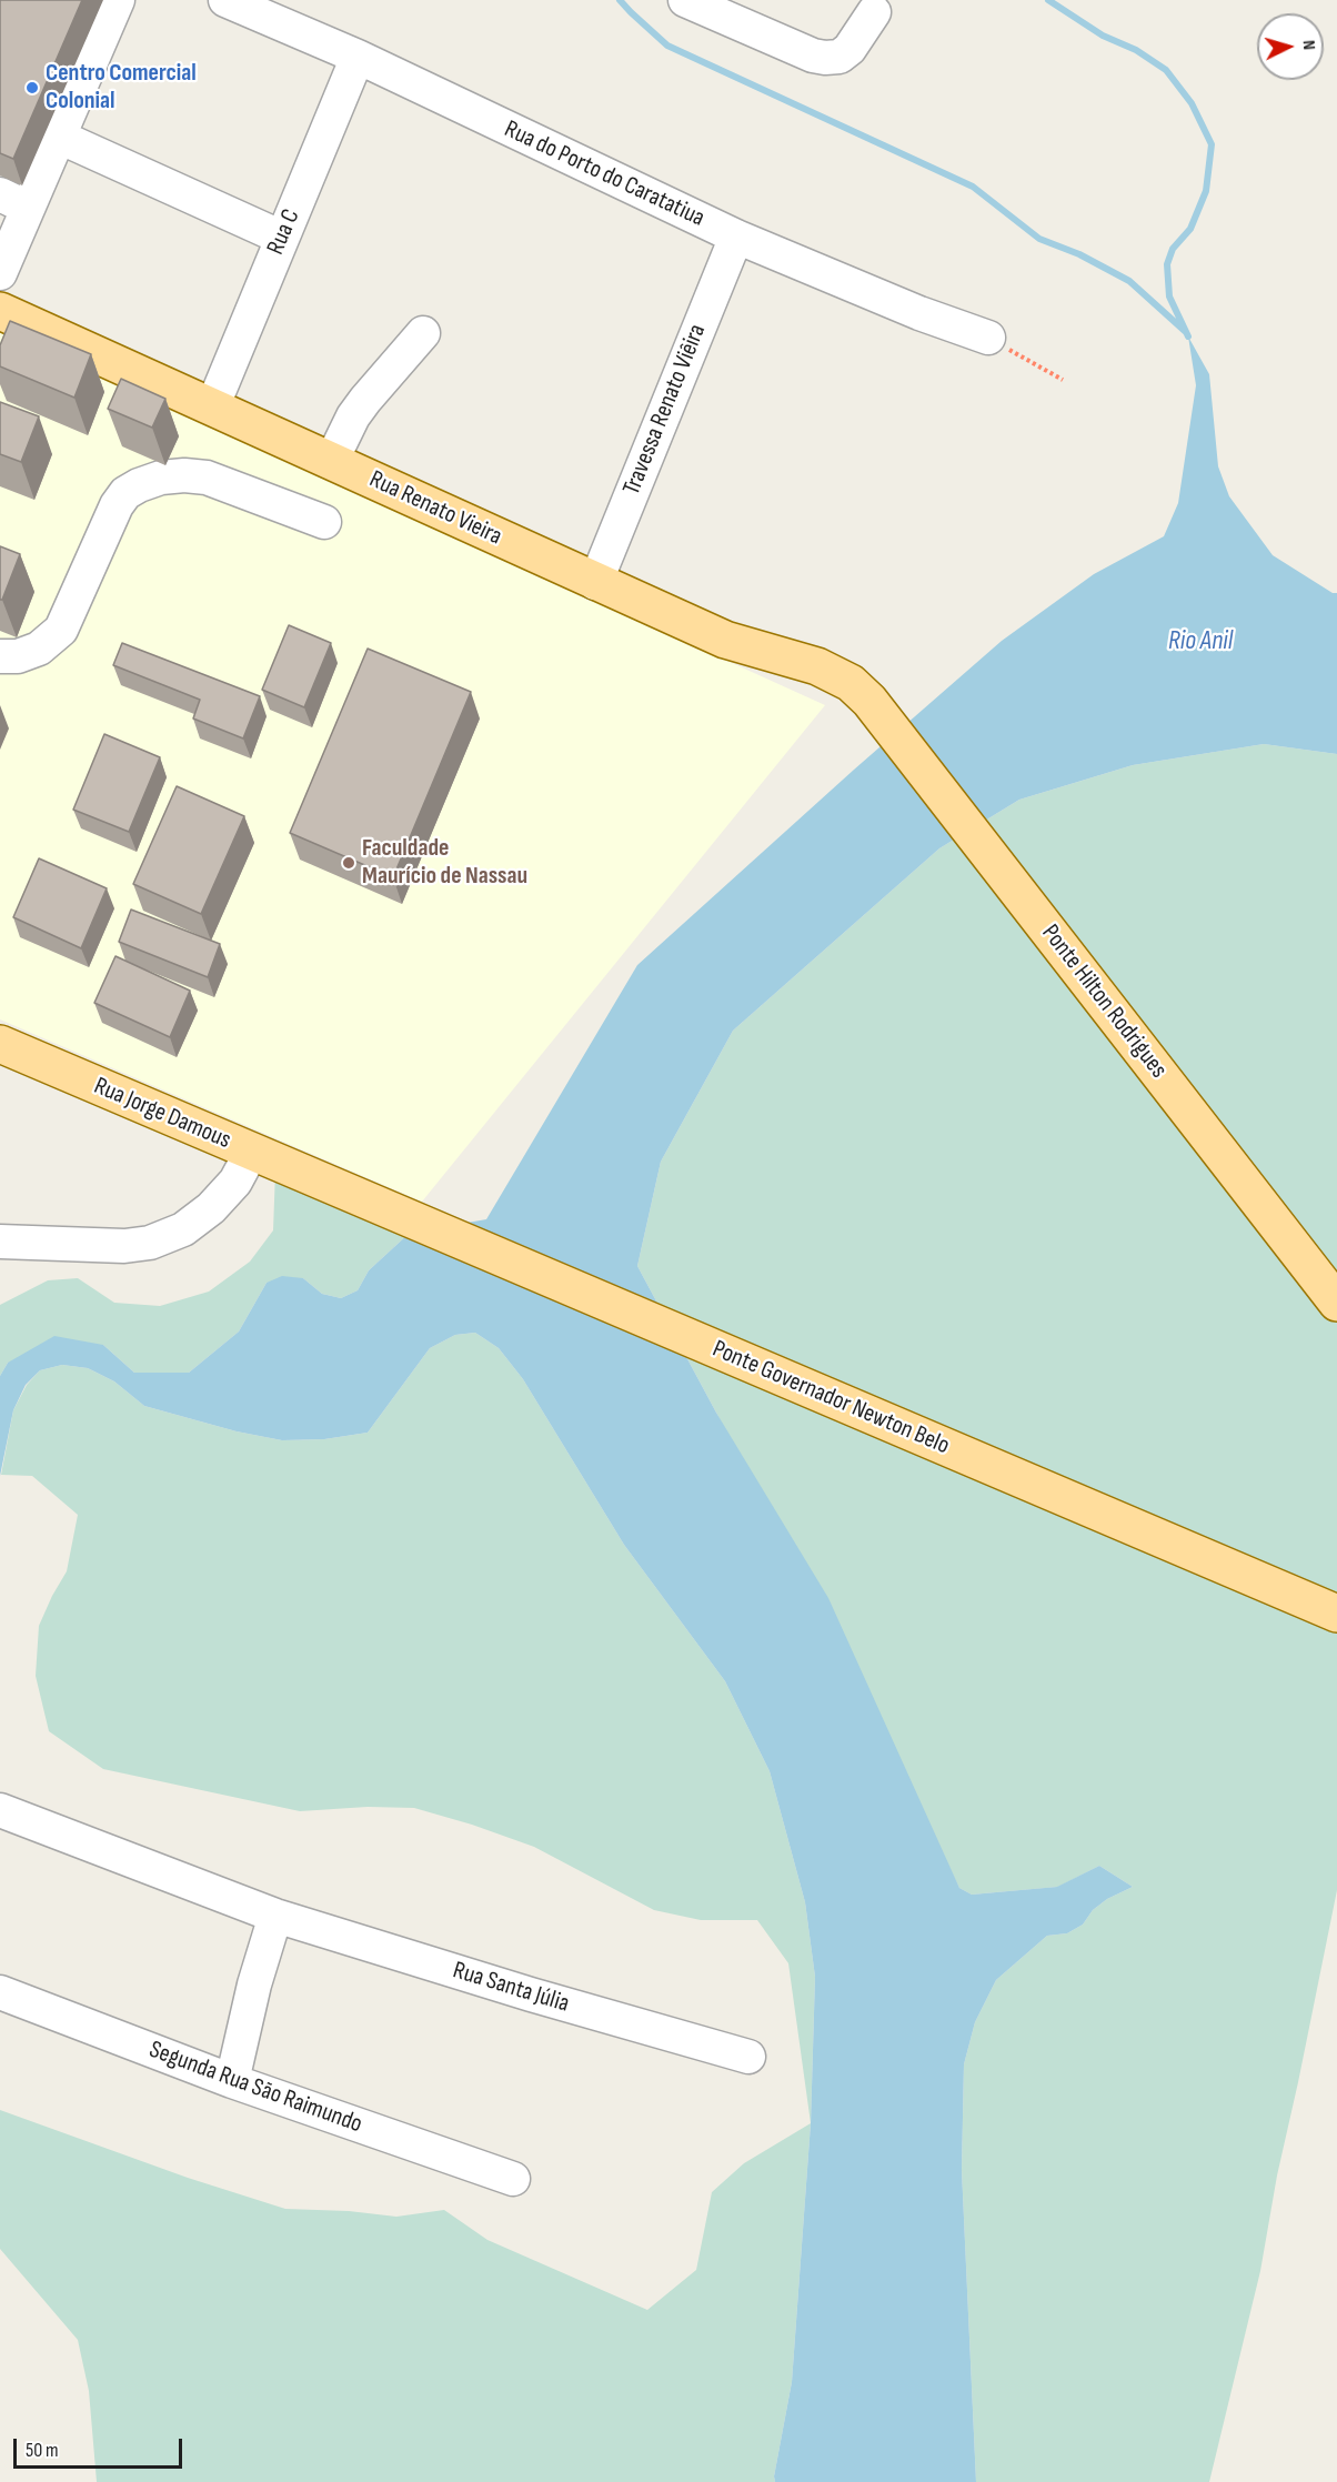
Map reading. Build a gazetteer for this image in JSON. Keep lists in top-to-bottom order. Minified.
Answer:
{"streets":{"main road":["Rua Renato Vieira","Ponte Hilton Rodrigues","Rua Jorge Damous","Ponte Governador Newton Belo"],"street":["Rua do Porto do Caratatiua","Rua C","Travessa Renato Viêira","Rua Santa Júlia","Segunda Rua São Raimundo"]},"crossings":[["Rua do Porto do Caratatiua","Rua C"],["Rua do Porto do Caratatiua","Travessa Renato Viêira"],["Rua C","Rua Renato Vieira"],["Travessa Renato Viêira","Rua Renato Vieira"],["Rua Renato Vieira","Ponte Hilton Rodrigues"],["Rua Jorge Damous","Ponte Governador Newton Belo"]],"water":["Rio Anil"],"places":["Centro Comercial Colonial","Faculdade Maurício de Nassau"],"scale_bar":"50 m","north":"right"}
